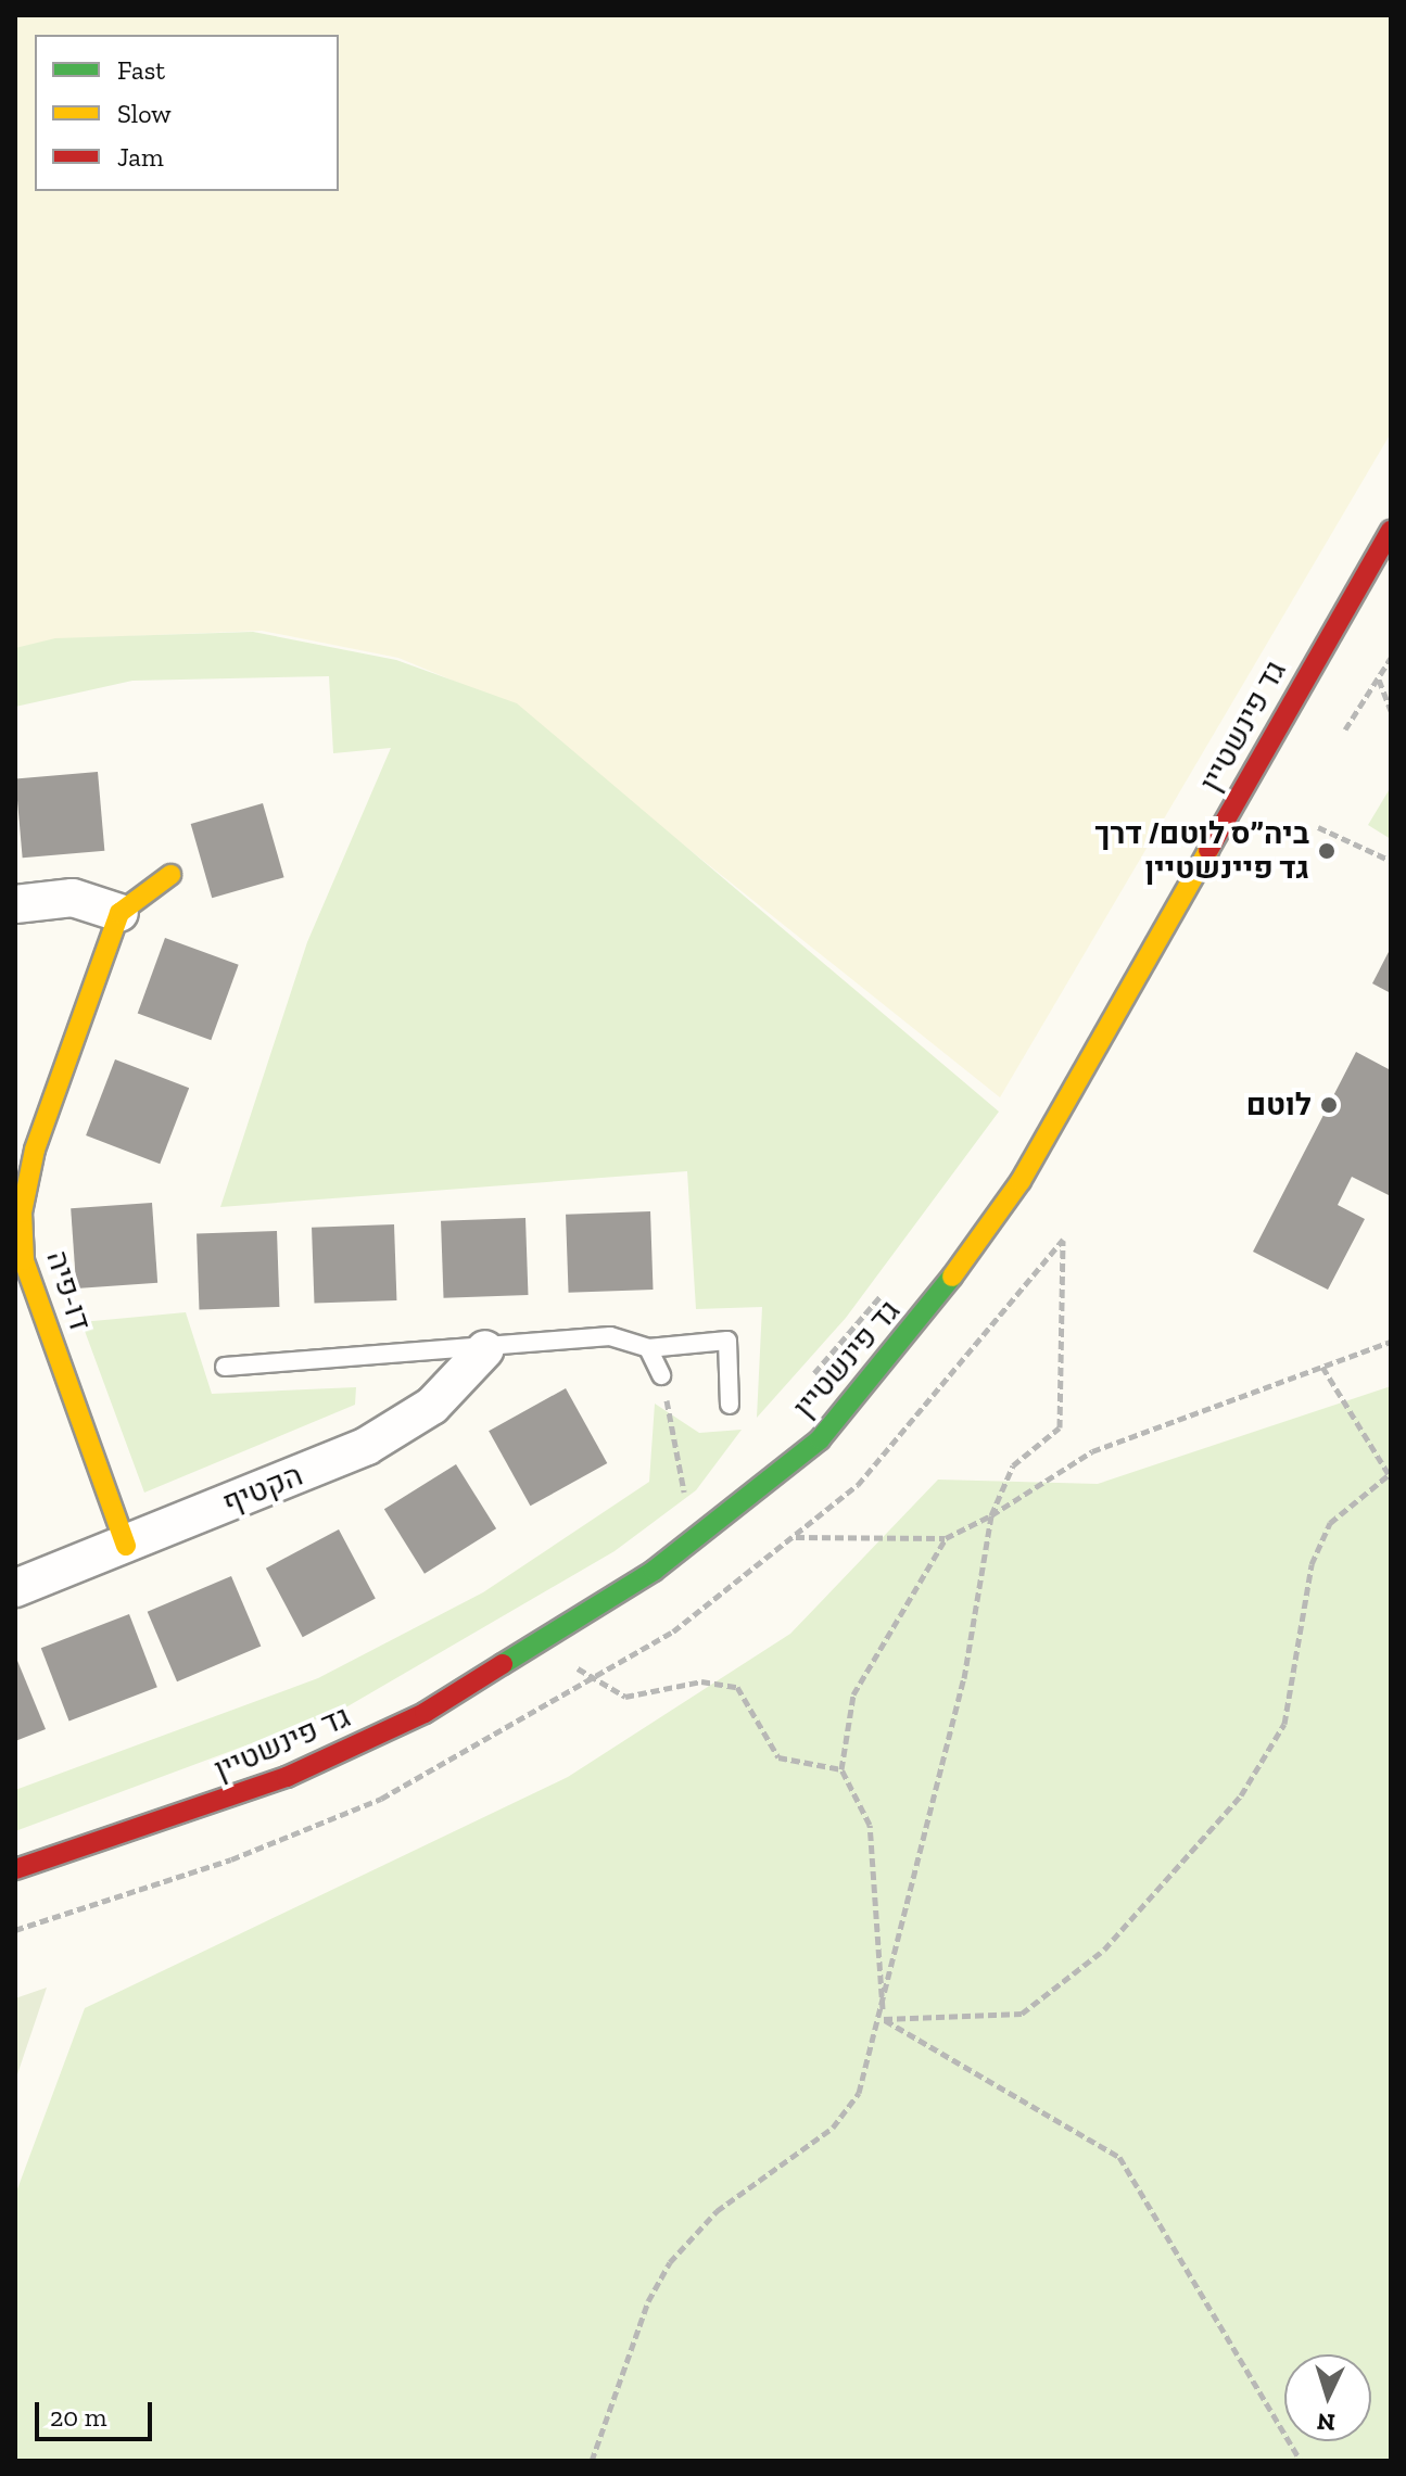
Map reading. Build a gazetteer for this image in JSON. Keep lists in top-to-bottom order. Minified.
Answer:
{"streets":{"street":["גד פינשטיין","דו-פיה","הקטיף"]},"crossings":[["דו-פיה","הקטיף"]],"places":["ביה״ס לוטם/ דרך גד פיינשטיין","לוטם"],"legend":["Fast","Slow","Jam"],"scale_bar":"20 m","north":"bottom"}
